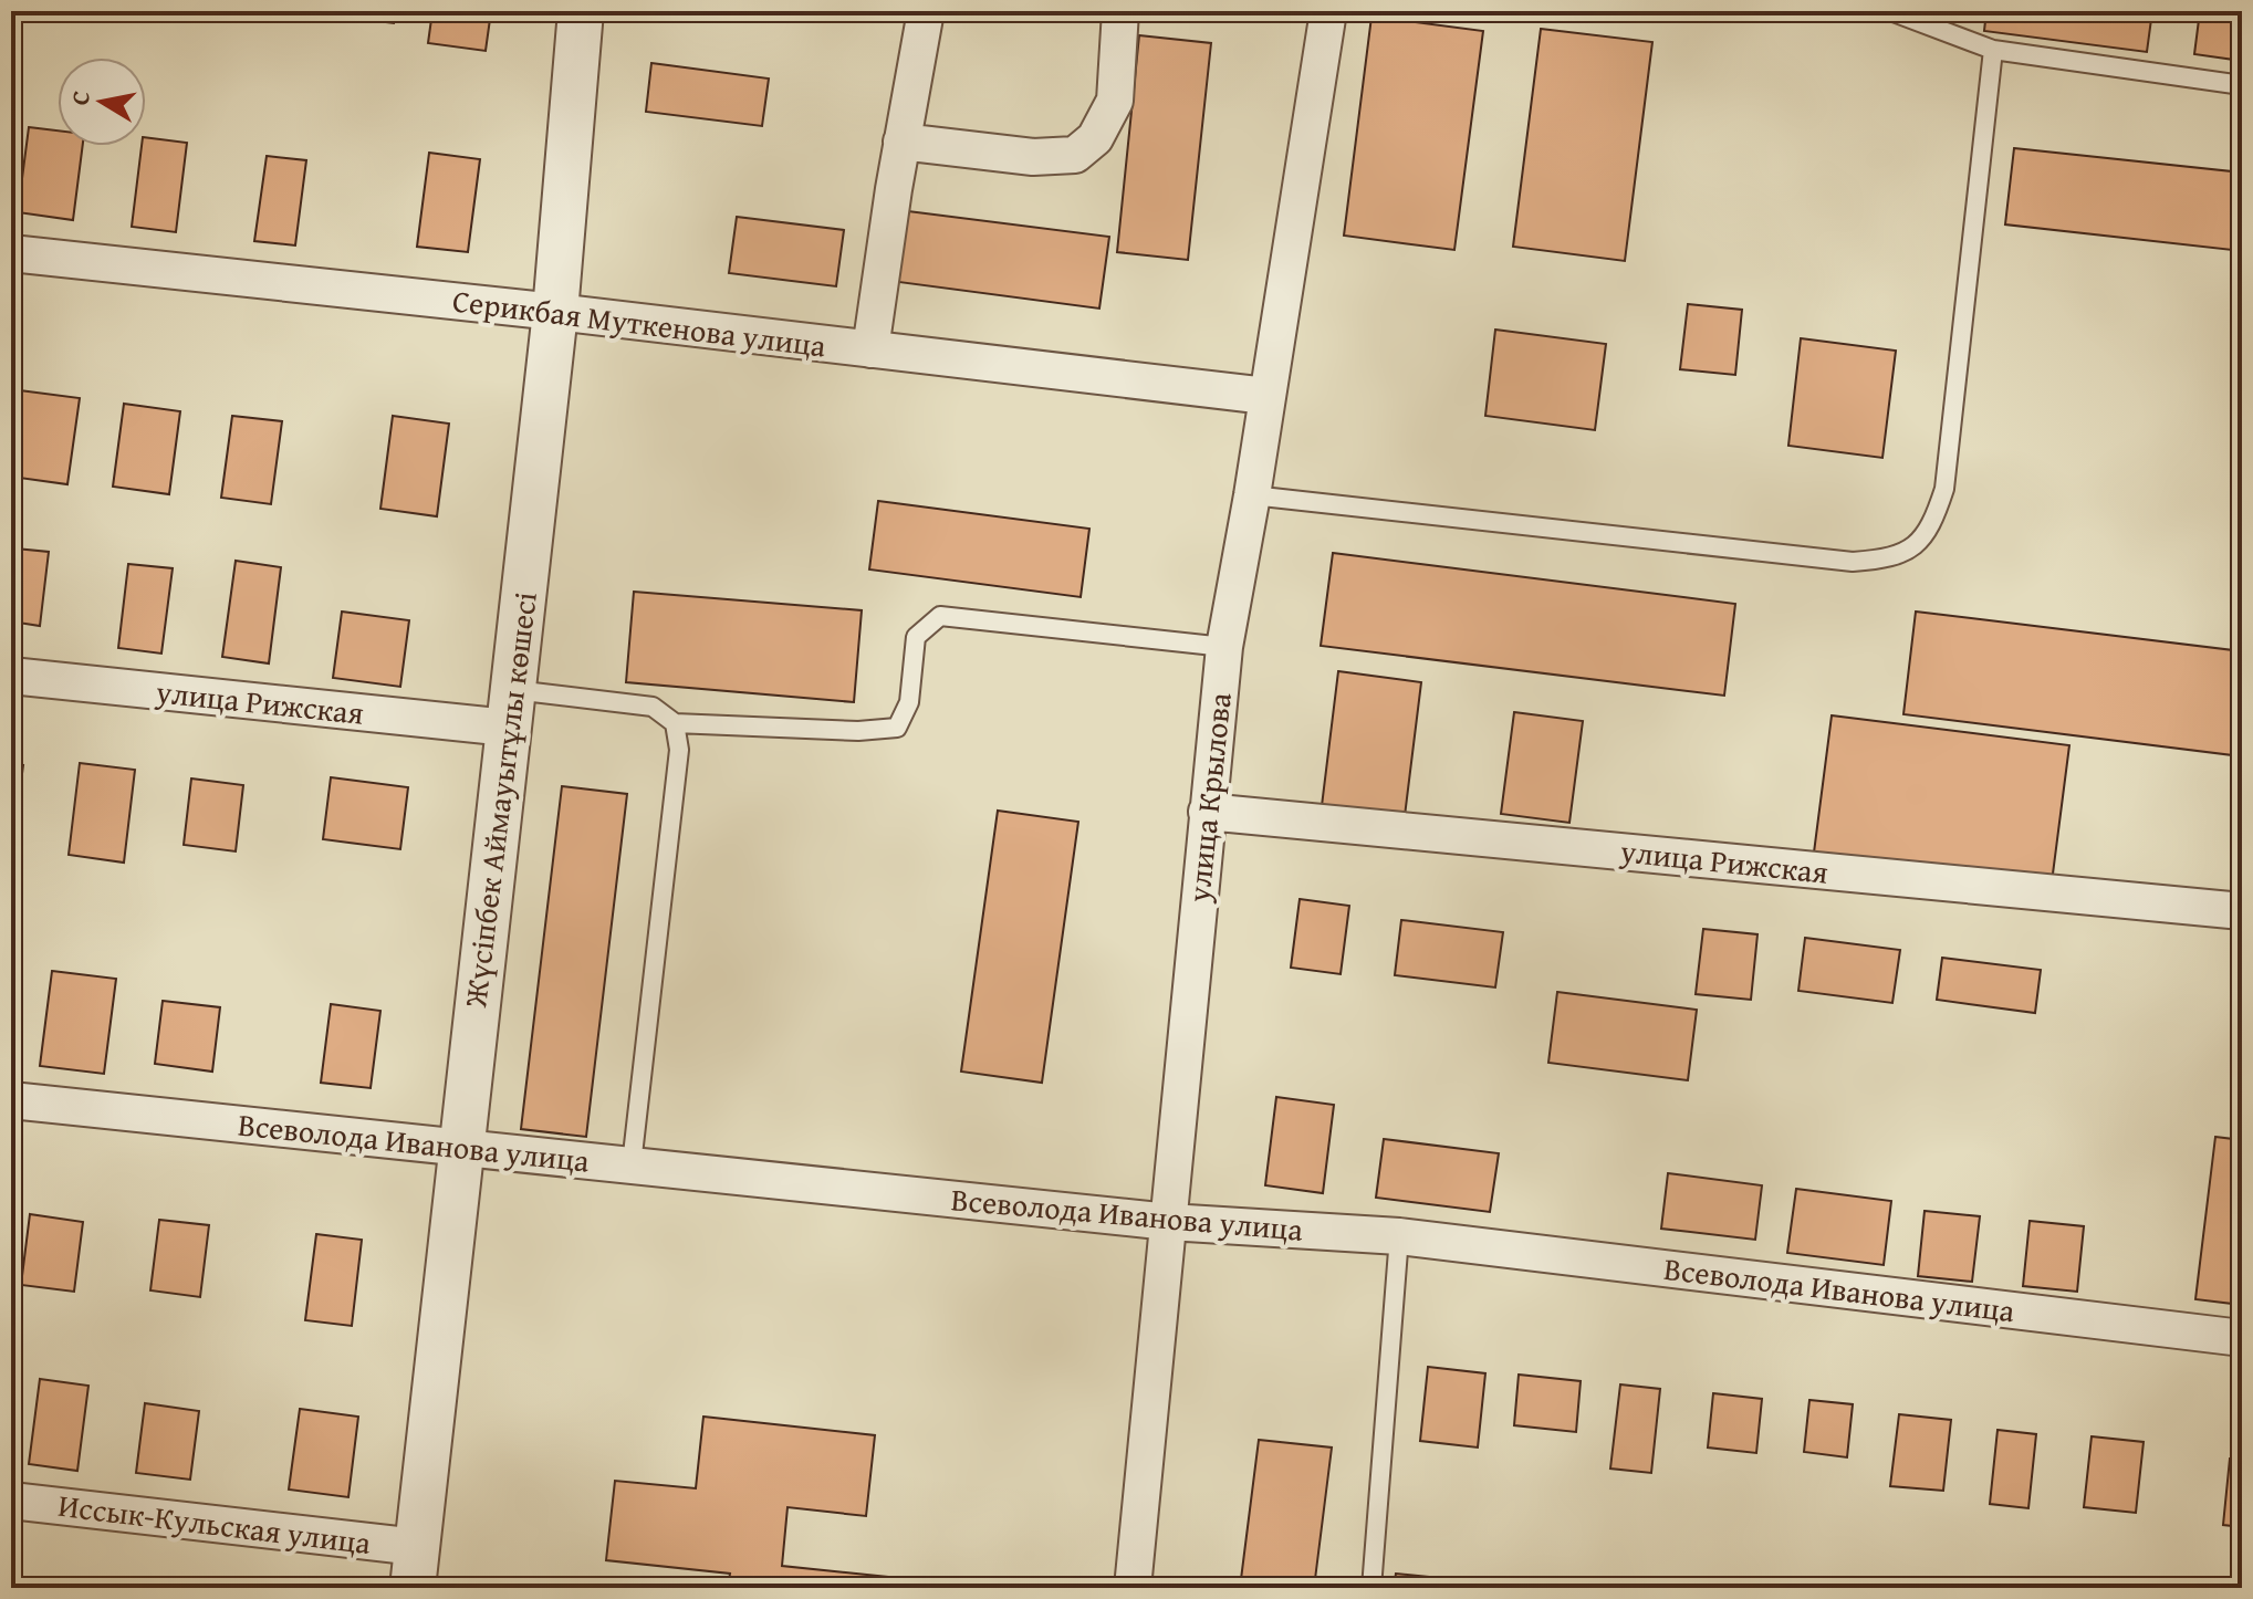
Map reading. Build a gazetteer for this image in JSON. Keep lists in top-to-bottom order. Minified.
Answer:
{"streets":{"street":["Серикбая Муткенова улица","улица Рижская","улица Крылова","Жүсіпбек Аймауытұлы көшесі","Всеволода Иванова улица","Иссык-Кульская улица"]},"crossings":[["Серикбая Муткенова улица","улица Крылова"],["Серикбая Муткенова улица","Жүсіпбек Аймауытұлы көшесі"],["улица Рижская","улица Крылова"],["улица Рижская","Жүсіпбек Аймауытұлы көшесі"],["улица Крылова","Всеволода Иванова улица"],["Жүсіпбек Аймауытұлы көшесі","Всеволода Иванова улица"],["Жүсіпбек Аймауытұлы көшесі","Иссык-Кульская улица"]],"north":"left"}
